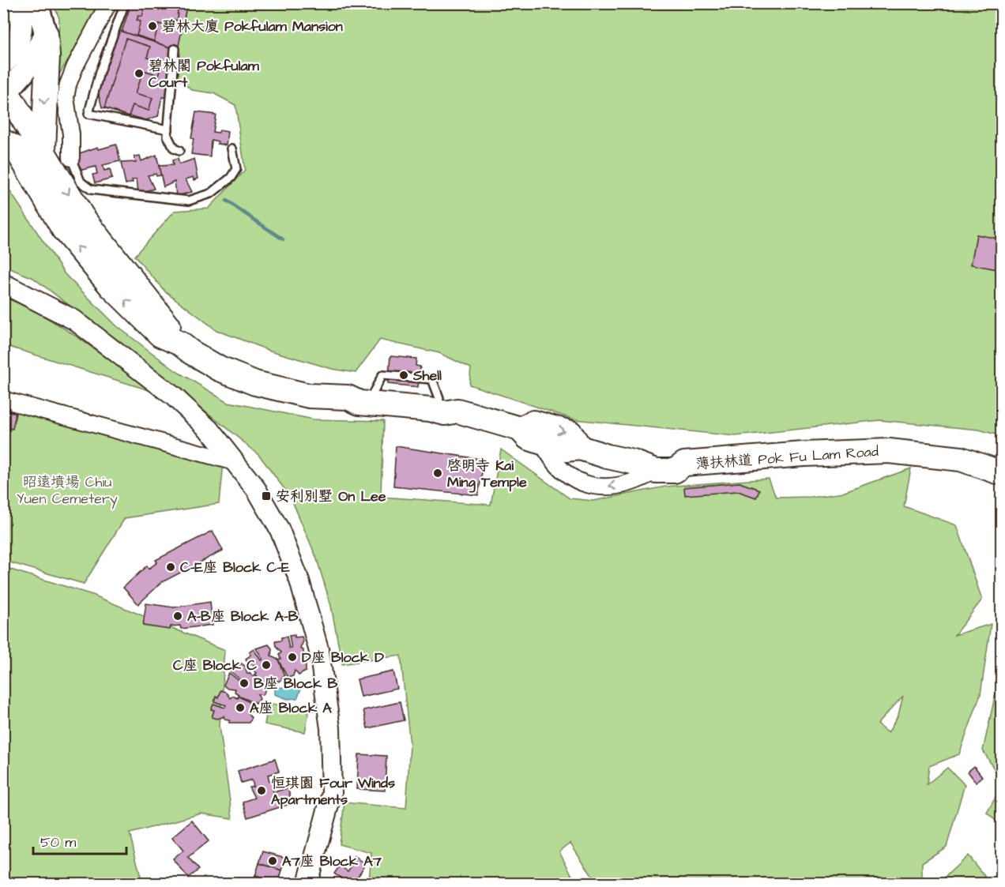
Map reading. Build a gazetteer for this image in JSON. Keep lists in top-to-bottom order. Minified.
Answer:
{"streets":{"main road":["薄扶林道 Pok Fu Lam Road"]},"parks":["昭遠墳場 Chiu Yuen Cemetery"],"places":{"other":["碧林大廈 Pokfulam Mansion","碧林閣 Pokfulam Court","Shell","啓明寺 Kai Ming Temple","C-E座 Block C-E","A-B座 Block A-B","D座 Block D","C座 Block C","B座 Block B","A座 Block A","恒琪園 Four Winds Apartments","A7座 Block A7"],"transit":["安利別墅 On Lee"]},"scale_bar":"50 m"}
